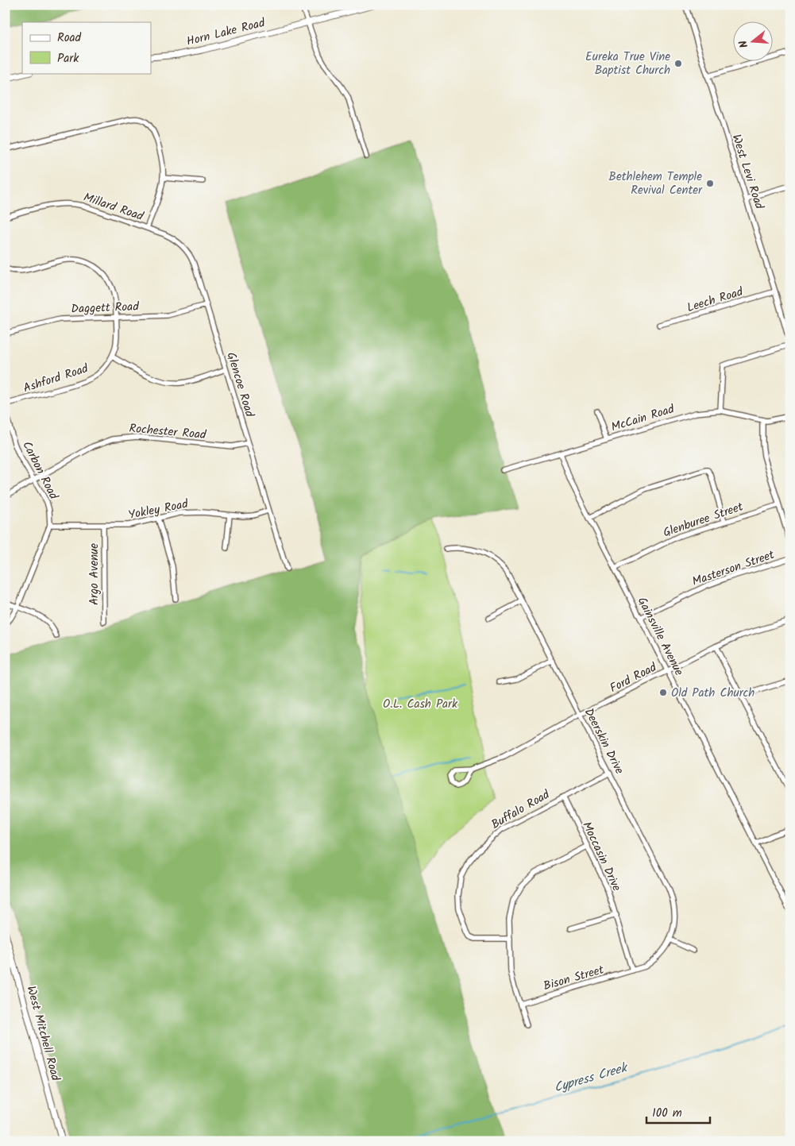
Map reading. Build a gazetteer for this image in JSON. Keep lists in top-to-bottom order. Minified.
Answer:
{"streets":{"main road":["Horn Lake Road","West Mitchell Road"],"street":["West Levi Road","Millard Road","Leech Road","Daggett Road","Ashford Road","Glencoe Road","McCain Road","Rochester Road","Carbon Road","Yokley Road","Glenburee Street","Masterson Street","Argo Avenue","Gainsville Avenue","Ford Road","Deerskin Drive","Buffalo Road","Moccasin Drive","Bison Street"]},"crossings":[["West Levi Road","Leech Road"],["Millard Road","Glencoe Road"],["Daggett Road","Ashford Road"],["Daggett Road","Glencoe Road"],["Glencoe Road","Rochester Road"],["Glencoe Road","Yokley Road"],["McCain Road","Gainsville Avenue"],["Rochester Road","Carbon Road"],["Carbon Road","Yokley Road"],["Yokley Road","Argo Avenue"],["Glenburee Street","Gainsville Avenue"],["Masterson Street","Gainsville Avenue"],["Gainsville Avenue","Ford Road"],["Ford Road","Deerskin Drive"],["Deerskin Drive","Buffalo Road"],["Deerskin Drive","Moccasin Drive"],["Deerskin Drive","Bison Street"],["Buffalo Road","Moccasin Drive"],["Moccasin Drive","Bison Street"]],"water":["Cypress Creek"],"parks":["O.L. Cash Park"],"places":["Eureka True Vine Baptist Church","Bethlehem Temple Revival Center","Old Path Church"],"legend":["Road","Park"],"scale_bar":"100 m","north":"left"}
